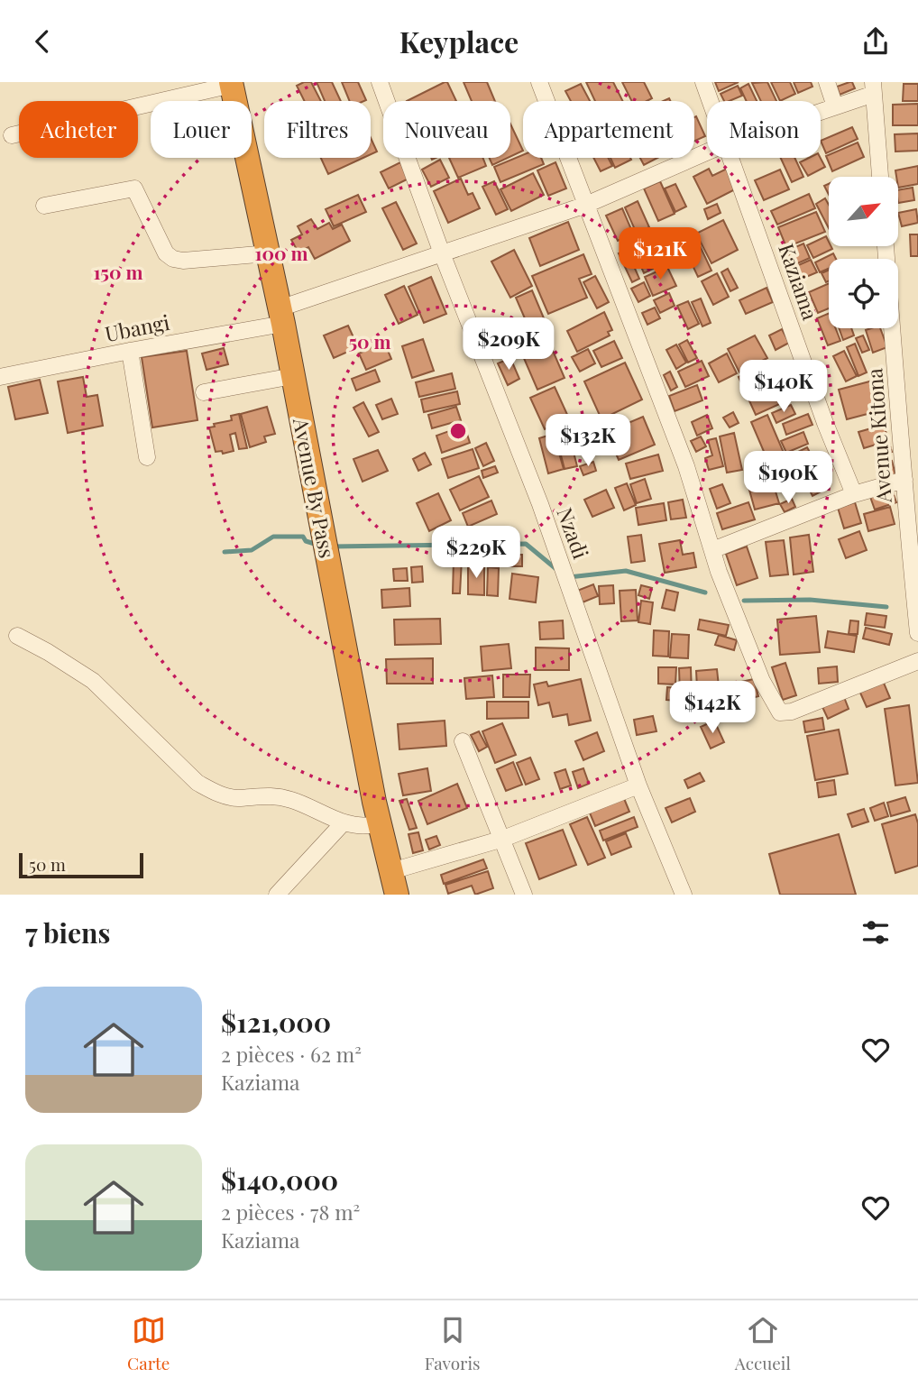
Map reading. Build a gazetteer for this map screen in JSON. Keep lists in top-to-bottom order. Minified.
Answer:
{"streets":{"highway":["Avenue By Pass"],"street":["Kaziama","Ubangi","Avenue Kitona","Nzadi"]},"crossings":[["Ubangi","Avenue By Pass"],["Ubangi","Nzadi"]],"scale_bar":"50 m","north":"top right","page":{"header":"Keyplace","chip":["Acheter","Louer","Filtres","Nouveau","Appartement","Maison"],"price":["$121K","$209K","$140K","$132K","$190K","$229K","$142K"],"scale":"50 m","heading":"7 biens","list":[{"name":"$121,000","note":"2 pièces · 62 m² · Kaziama"},{"name":"$140,000","note":"2 pièces · 78 m² · Kaziama"}],"tabs":["Carte","Favoris","Accueil"]},"rings":["100 m","150 m","50 m"]}
